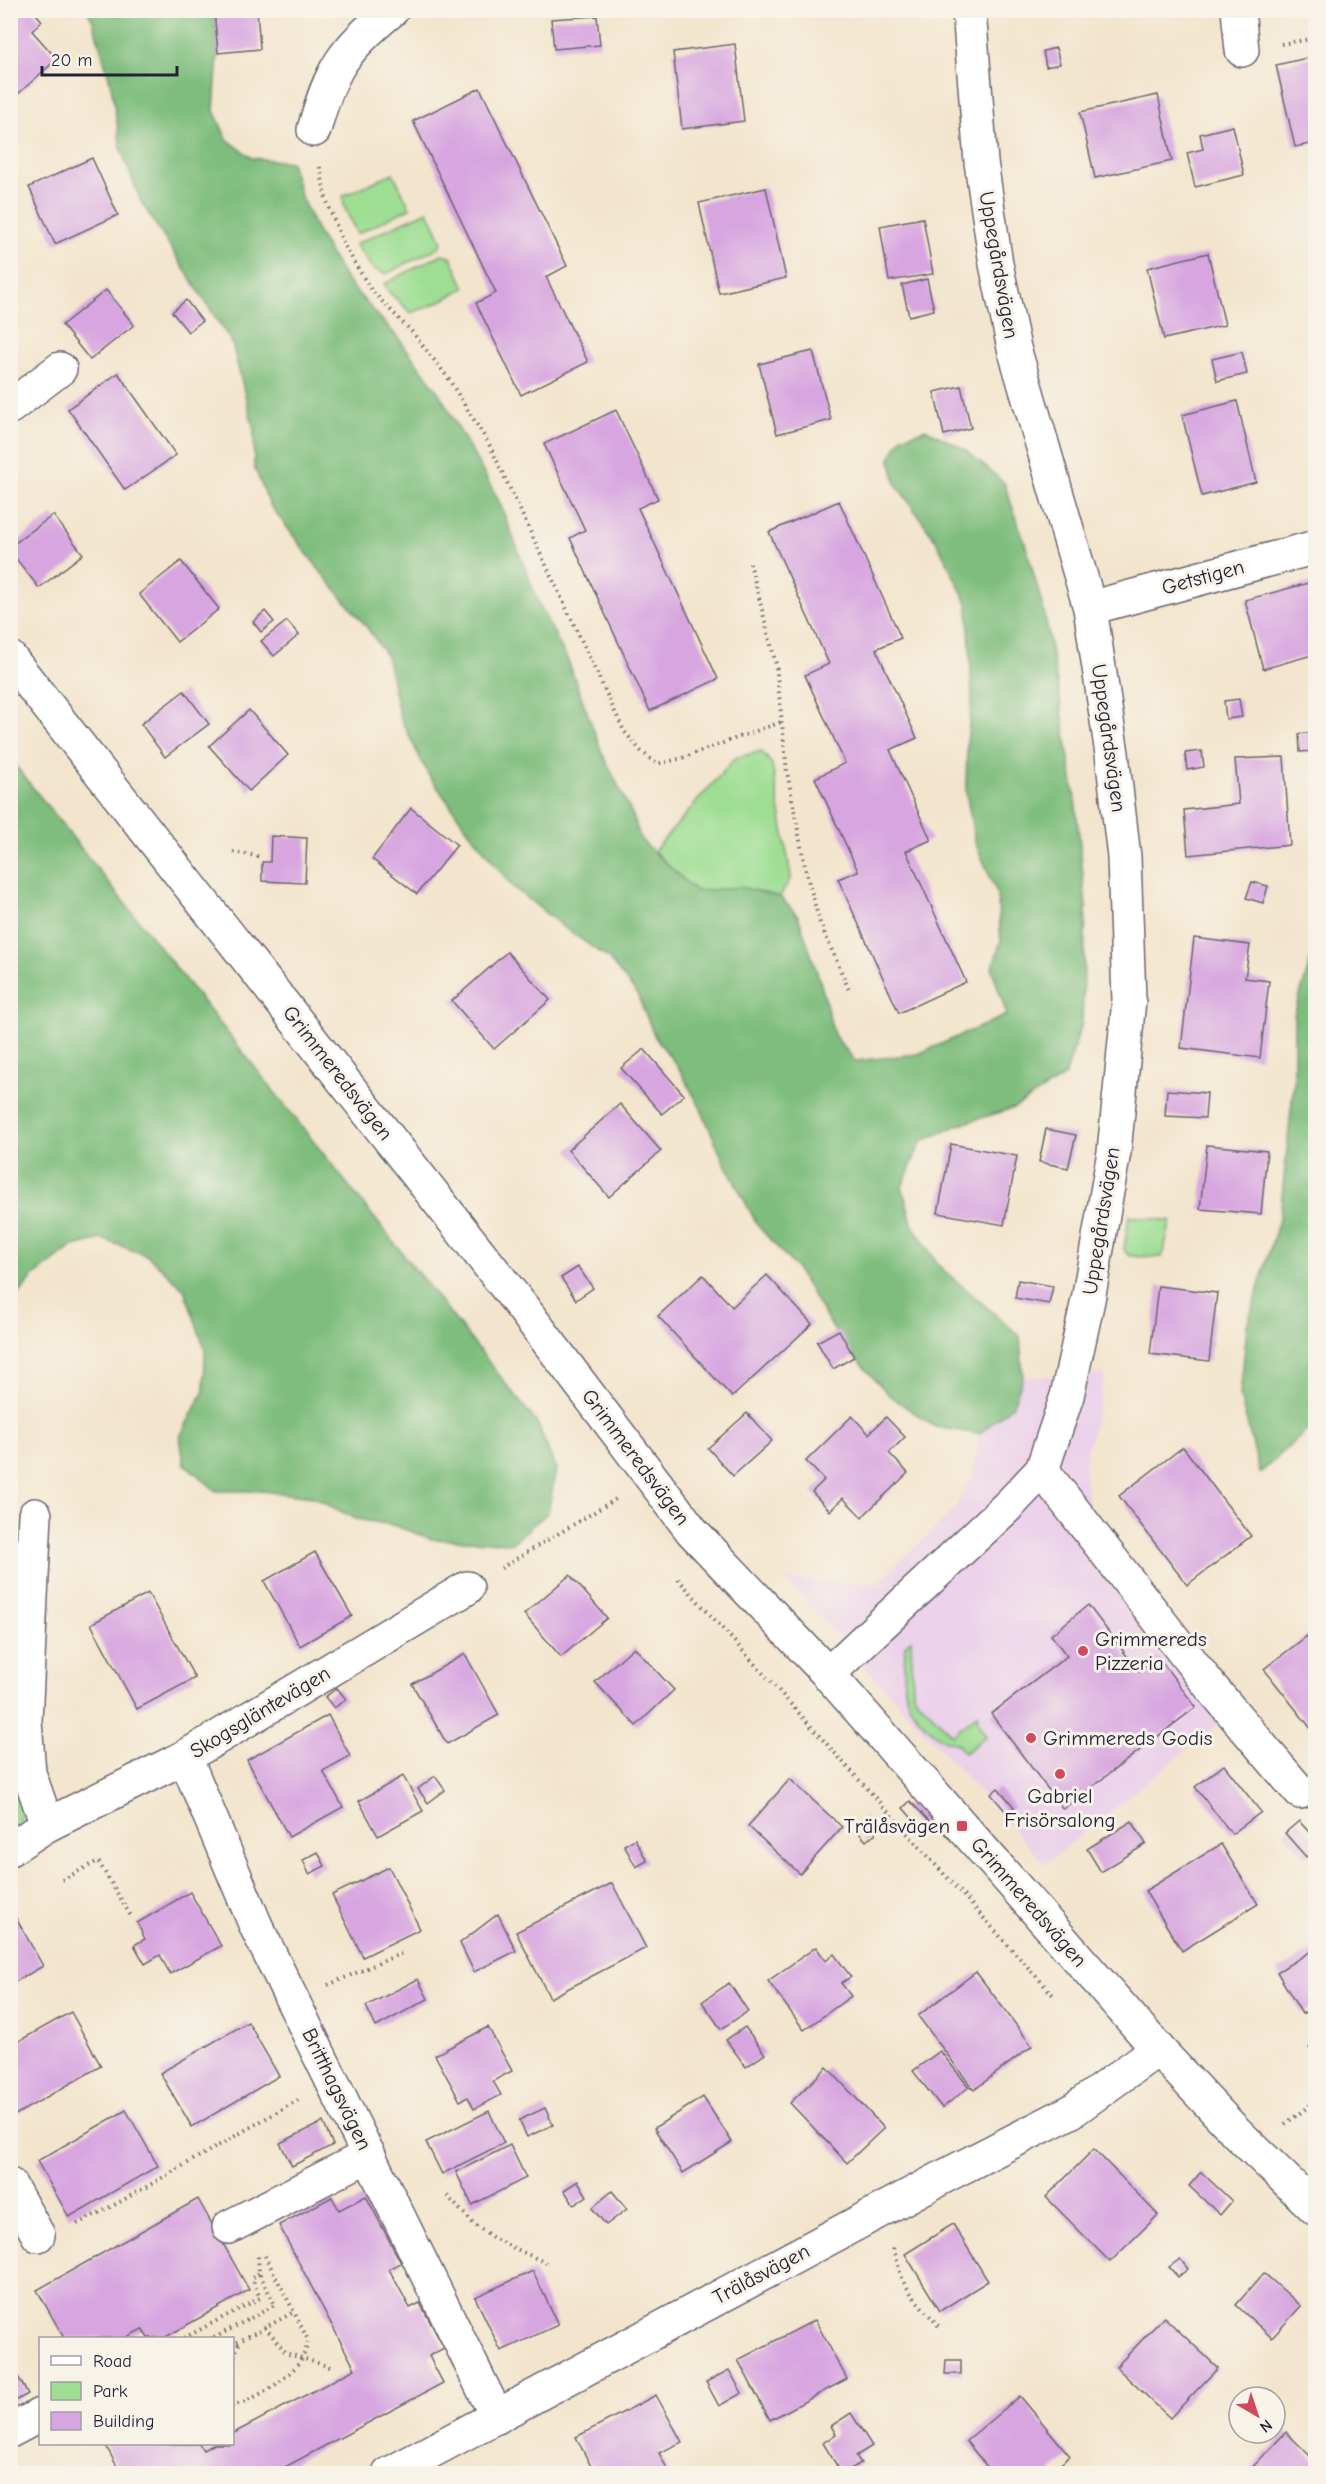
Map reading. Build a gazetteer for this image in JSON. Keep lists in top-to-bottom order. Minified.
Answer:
{"streets":{"street":["Uppegårdsvägen","Getstigen","Grimmeredsvägen","Skogsgläntevägen","Britthagsvägen","Trälåsvägen"]},"crossings":[["Uppegårdsvägen","Getstigen"],["Uppegårdsvägen","Grimmeredsvägen"],["Grimmeredsvägen","Trälåsvägen"],["Skogsgläntevägen","Britthagsvägen"],["Britthagsvägen","Trälåsvägen"]],"places":{"other":["Grimmereds Pizzeria","Grimmereds Godis","Gabriel Frisörsalong"],"transit":["Trälåsvägen"]},"legend":["Road","Park","Building"],"scale_bar":"20 m","north":"bottom right"}
